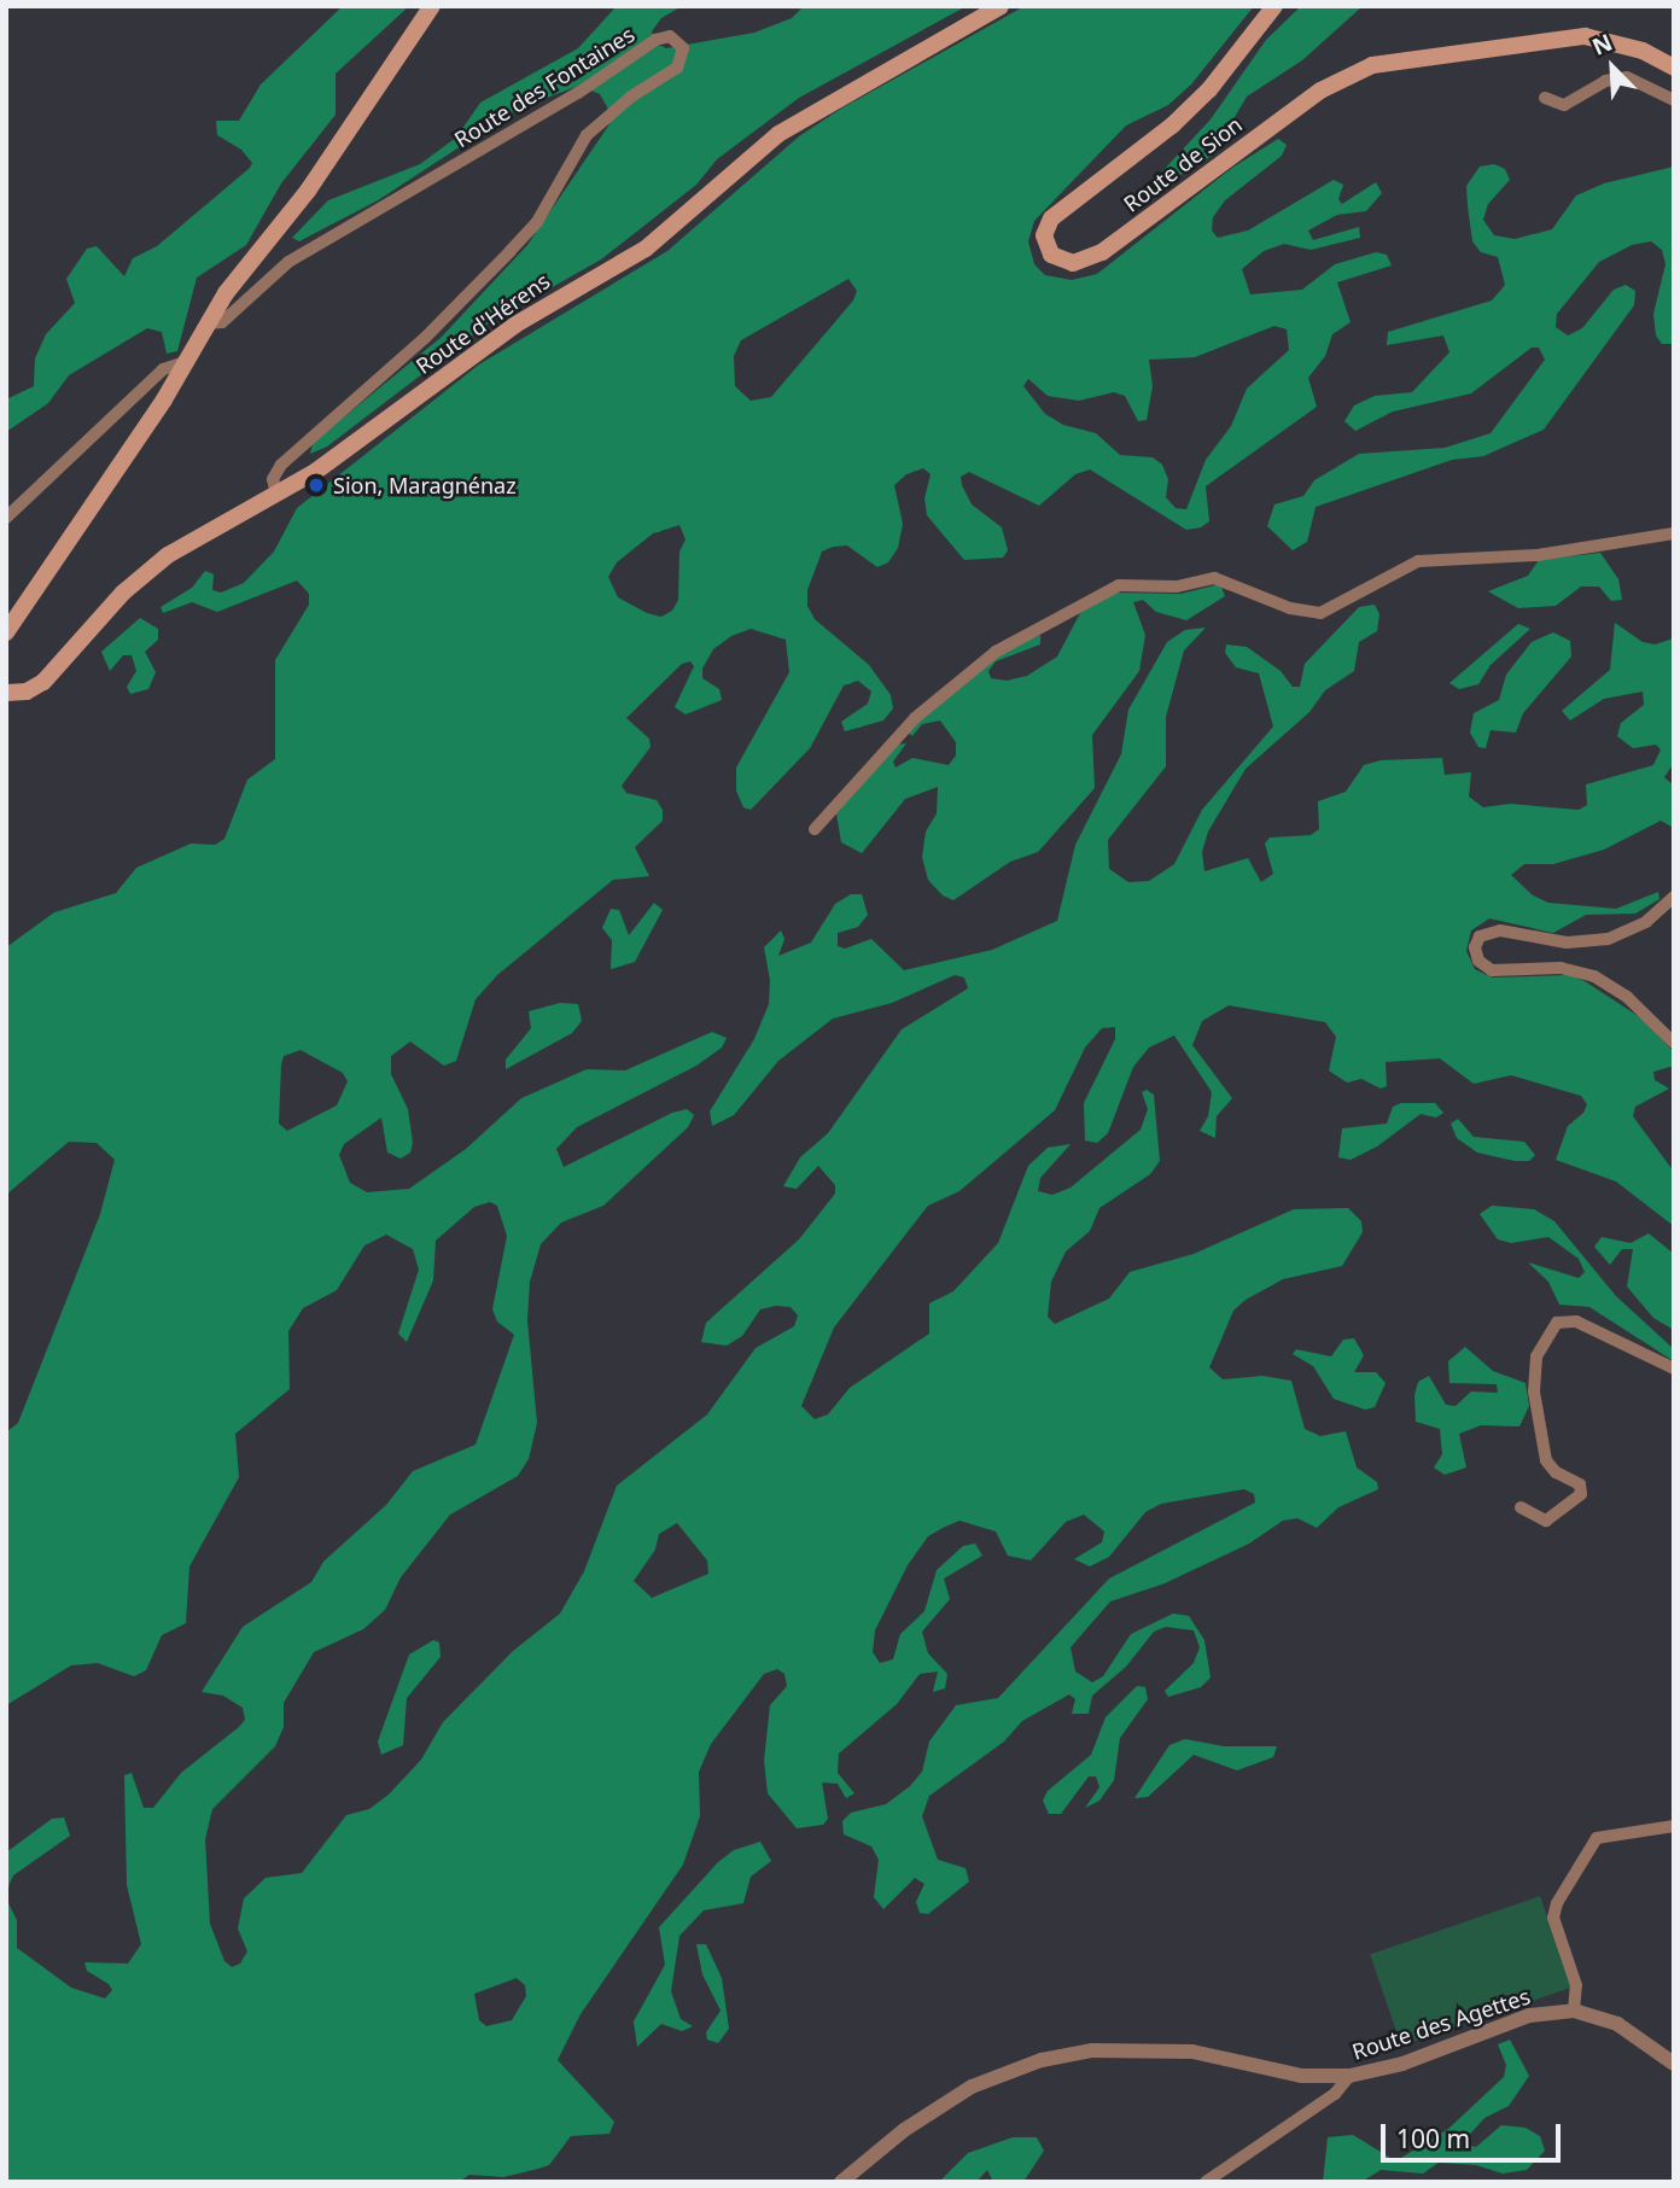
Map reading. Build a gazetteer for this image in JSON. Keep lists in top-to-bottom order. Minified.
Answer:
{"streets":{"main road":["Route de Sion","Route d'Hérens"],"street":["Route des Fontaines","Route des Agettes"]},"crossings":[["Route des Fontaines","Route d'Hérens"]],"places":["Sion, Maragnénaz"],"scale_bar":"100 m","north":"top left"}
